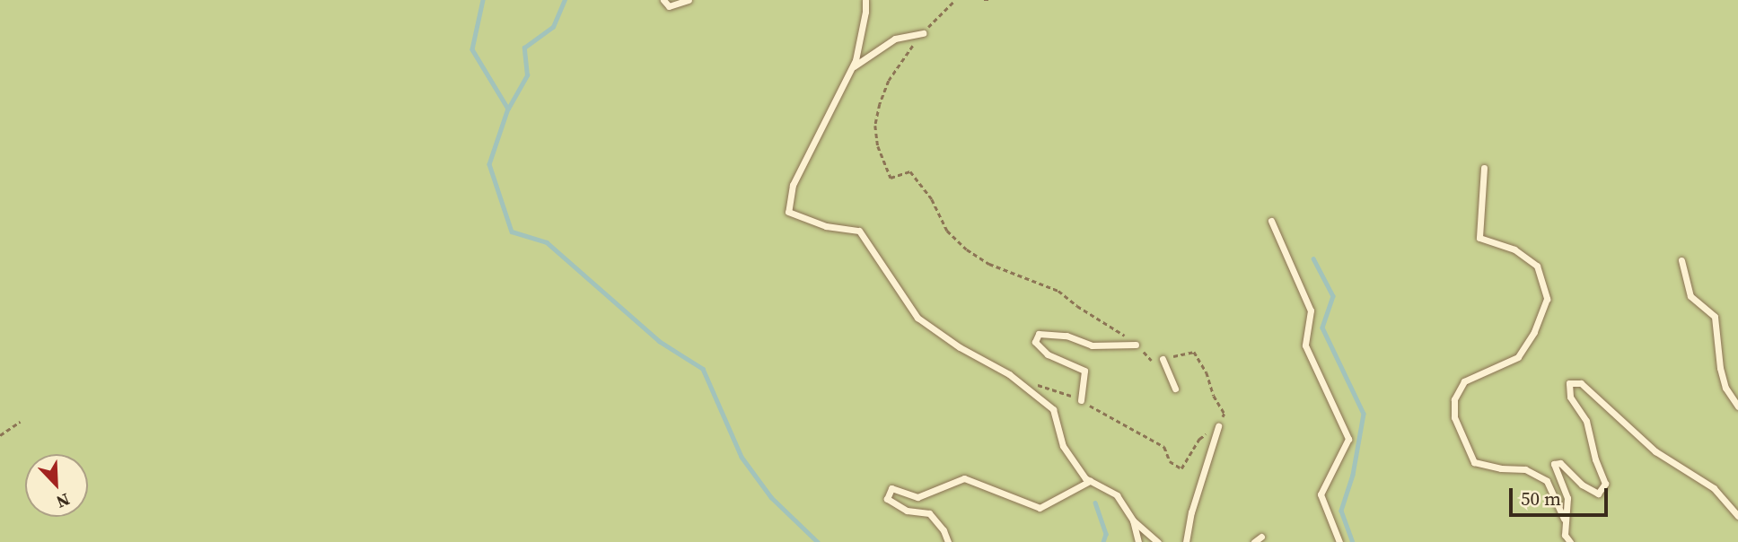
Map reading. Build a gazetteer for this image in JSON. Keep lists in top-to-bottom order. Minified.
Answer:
{"scale_bar":"50 m","north":"bottom right"}
